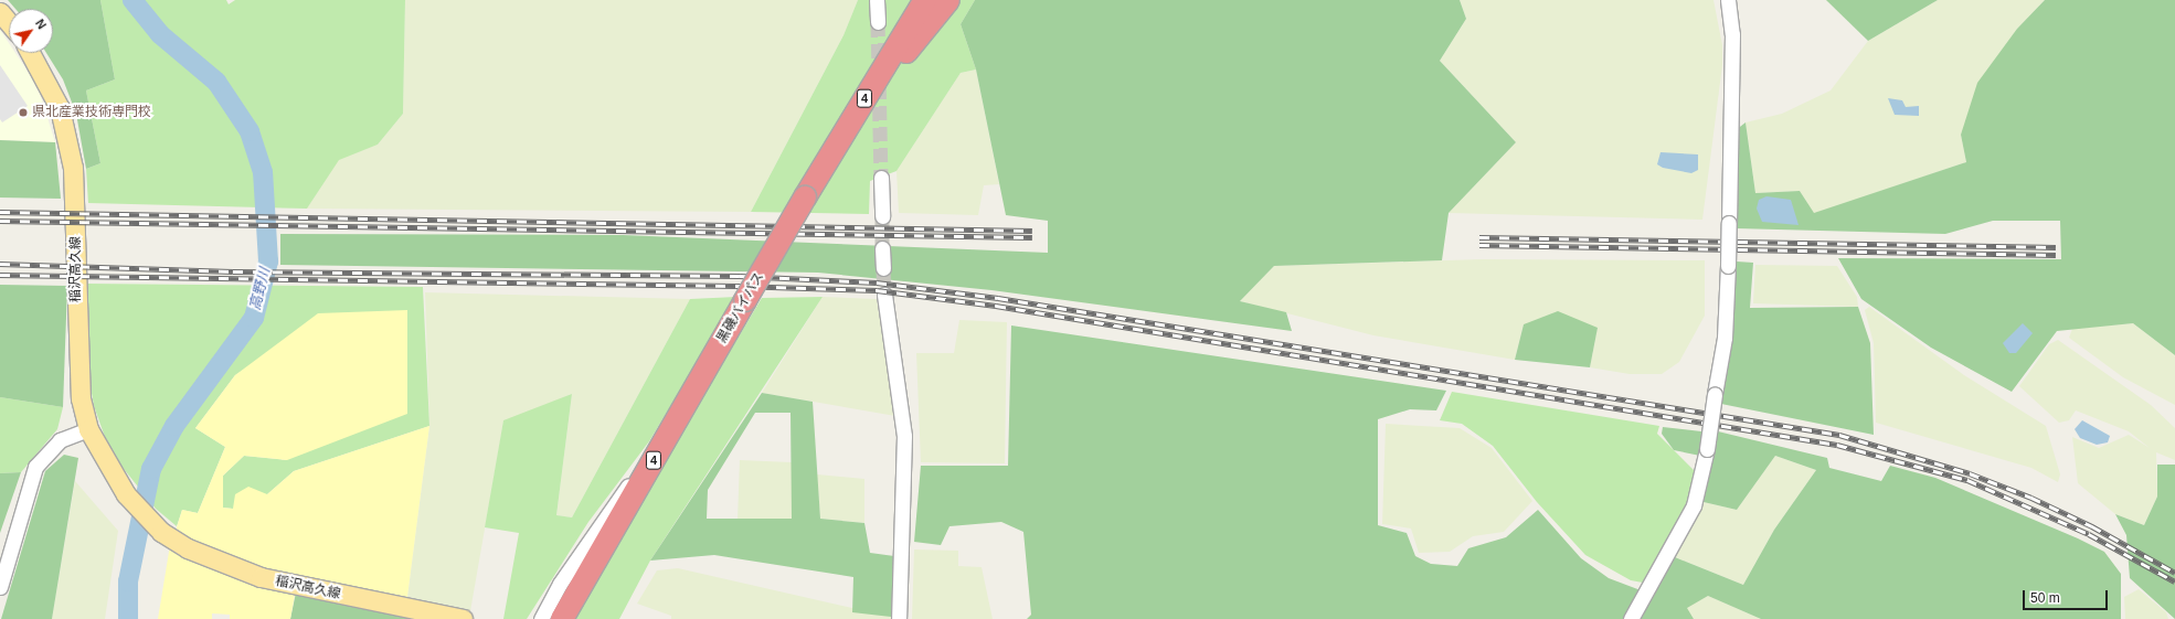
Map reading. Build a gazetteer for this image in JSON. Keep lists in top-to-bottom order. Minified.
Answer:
{"streets":{"highway":["4","黒磯バイパス"],"main road":["稲沢高久線"]},"crossings":[["4","黒磯バイパス"]],"water":["高野川"],"places":["県北産業技術専門校"],"scale_bar":"50 m","north":"top right"}
